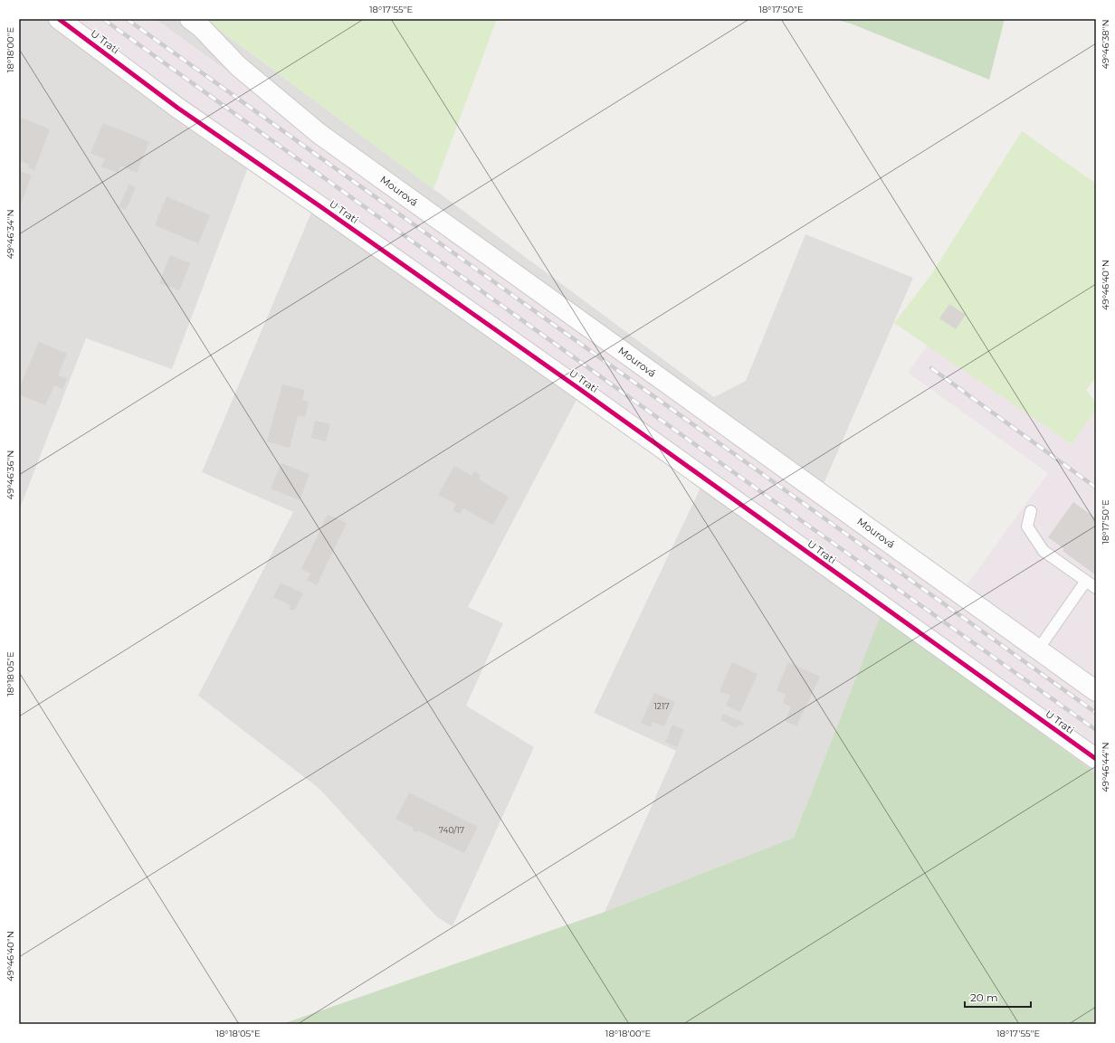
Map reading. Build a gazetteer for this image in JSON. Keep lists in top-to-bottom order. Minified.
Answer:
{"streets":{"street":["U Trati","Mourová"]},"house_numbers":["1217","740/17"],"scale_bar":"20 m","coordinates":["18°17'55\"E","18°17'50\"E","49°46'38\"N","18°18'00\"E","49°46'34\"N","49°46'40\"N","49°46'36\"N","18°18'05\"E","49°46'44\"N"]}
